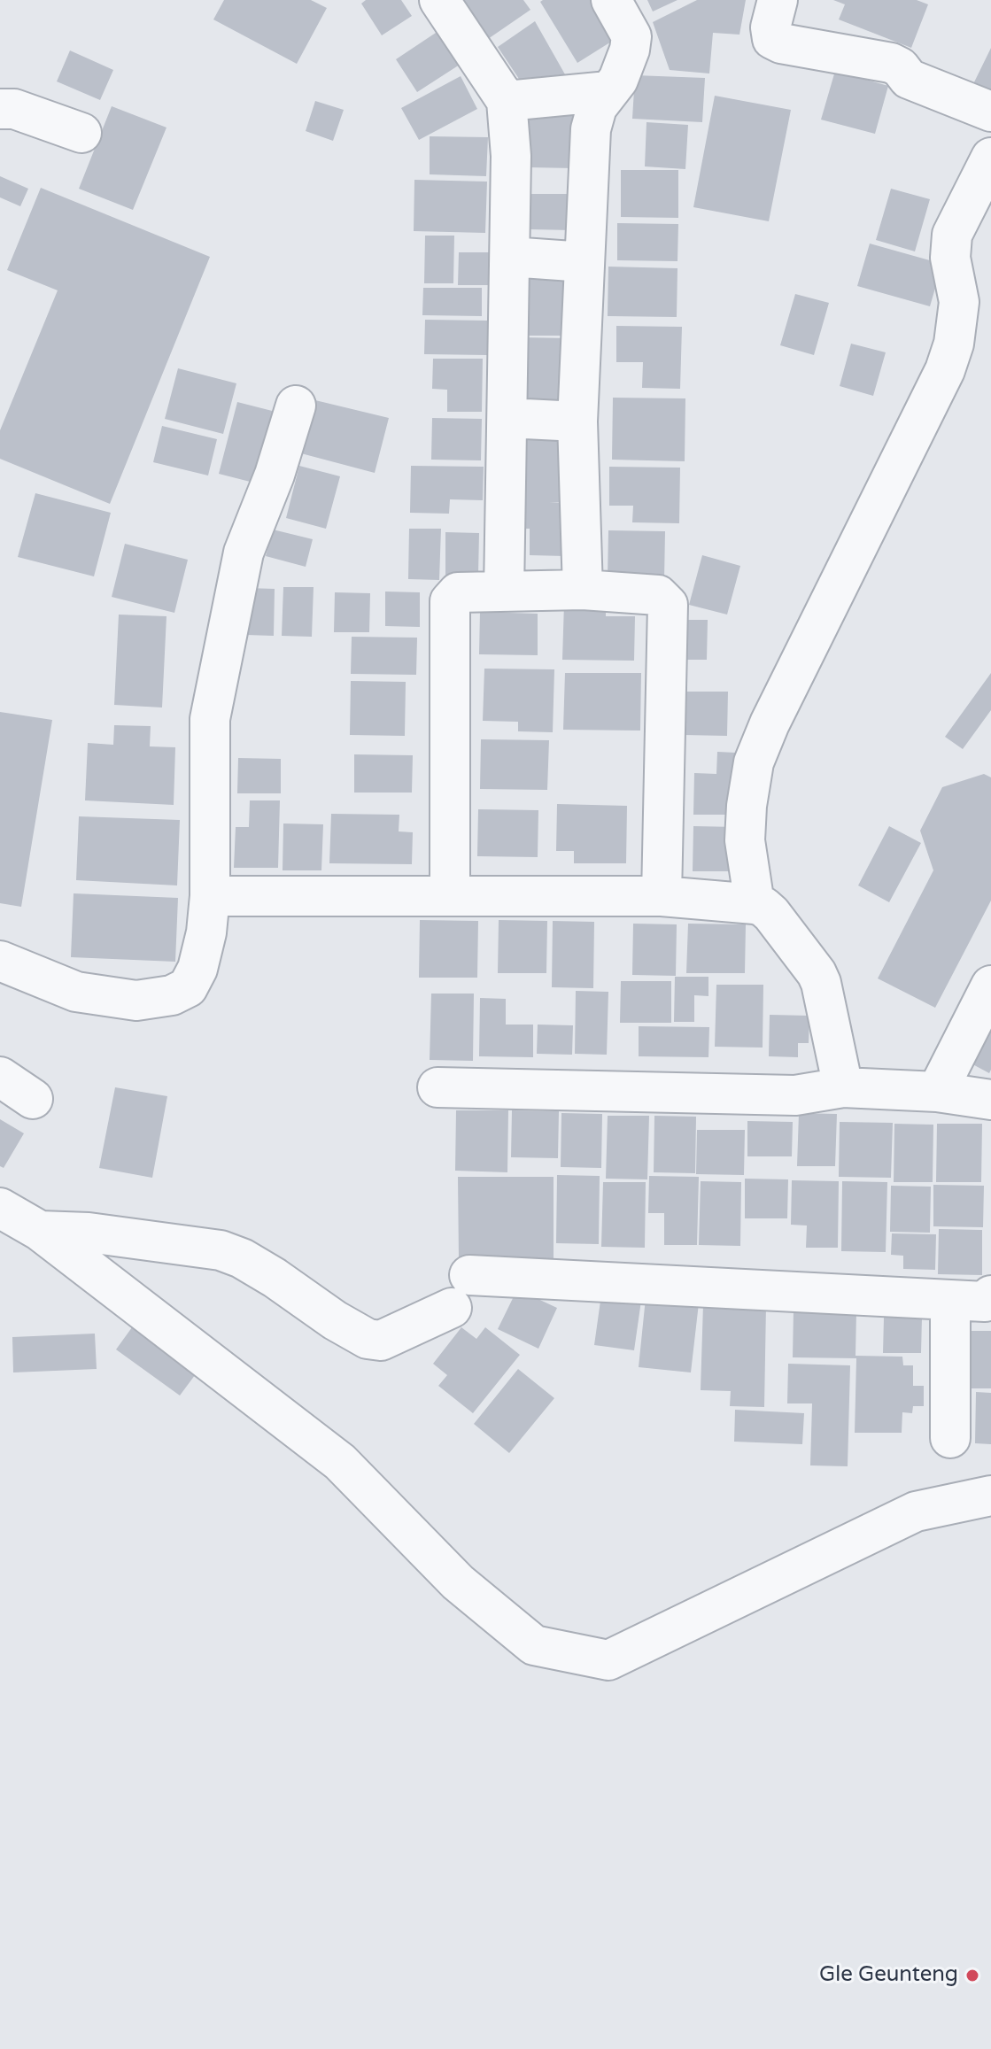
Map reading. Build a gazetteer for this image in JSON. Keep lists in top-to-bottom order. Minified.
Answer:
{"places":["Gle Geunteng"]}
